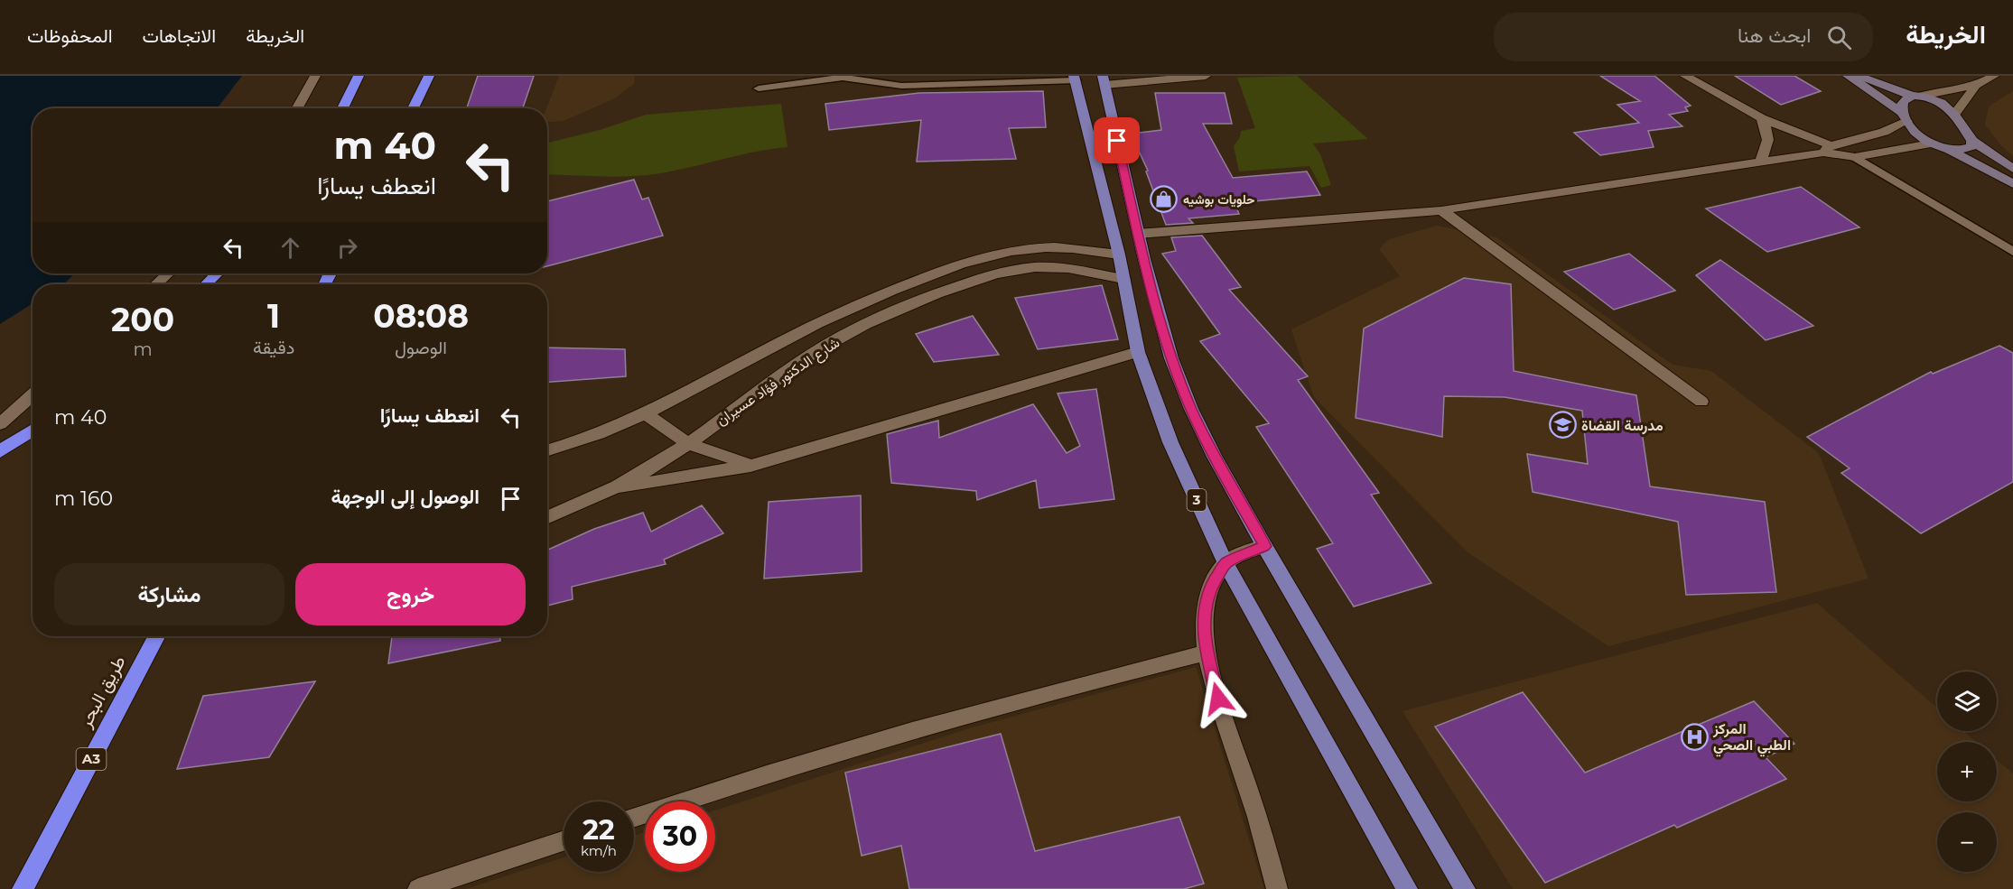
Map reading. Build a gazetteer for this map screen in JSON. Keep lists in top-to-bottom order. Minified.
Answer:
{"streets":{"highway":["طريق البحر","A3"],"main road":["3"],"street":["شارع الدكتور فؤاد عسيران"]},"crossings":[["شارع الدكتور فؤاد عسيران","3"]],"places":{"shop":["حلويات بوشيه"],"school or university":["مدرسة القضاة"],"hospital":["المركز الطبي الصحي"]},"page":{"header":"الخريطة","search":"ابحث هنا","nav":["الخريطة","الاتجاهات","المحفوظات"],"turn":["40 m","انعطف يسارًا"],"eta":["08:08","الوصول","1","دقيقة","200","m"],"list":[{"name":"انعطف يسارًا","value":"40 m"},{"name":"الوصول إلى الوجهة","value":"160 m"}],"buttons":["خروج","مشاركة"],"map_buttons":["+","−"],"speed":"22 km/h","limit":"30"}}
